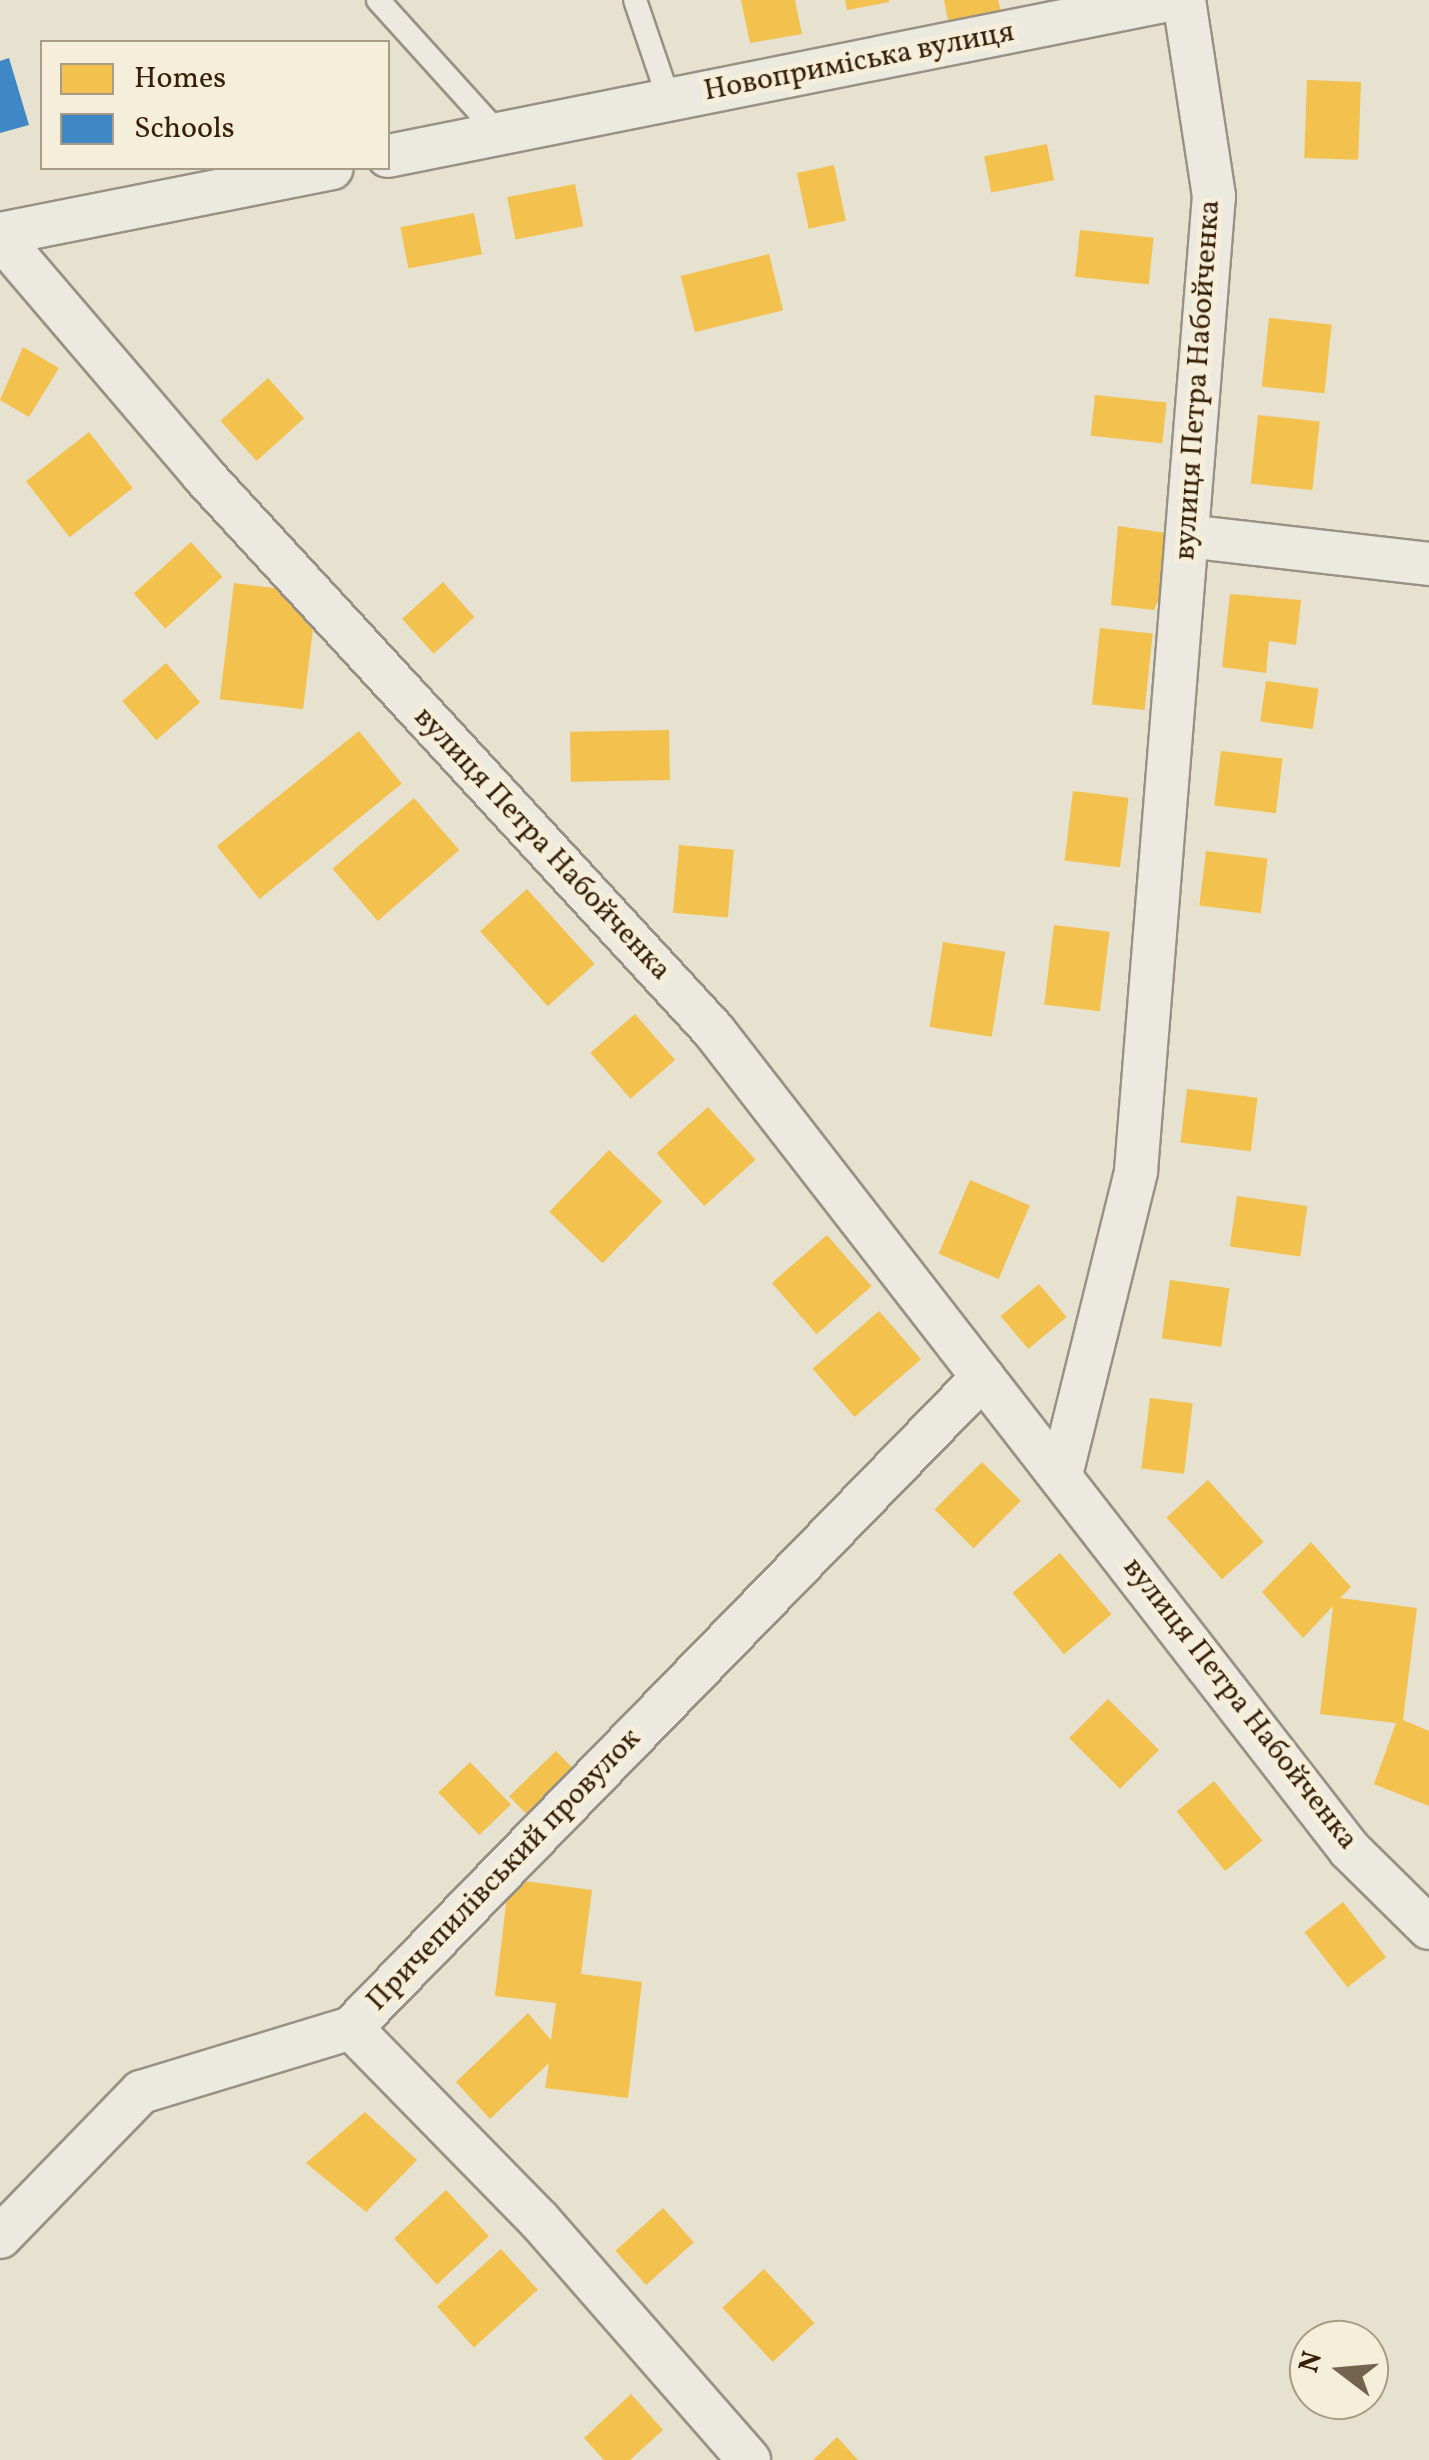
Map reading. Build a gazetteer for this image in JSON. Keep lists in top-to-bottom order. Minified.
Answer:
{"streets":{"street":["Новоприміська вулиця","вулиця Петра Набойченка","Причепилівський провулок"]},"crossings":[["вулиця Петра Набойченка","Причепилівський провулок"]],"legend":["Homes","Schools"],"north":"left"}
